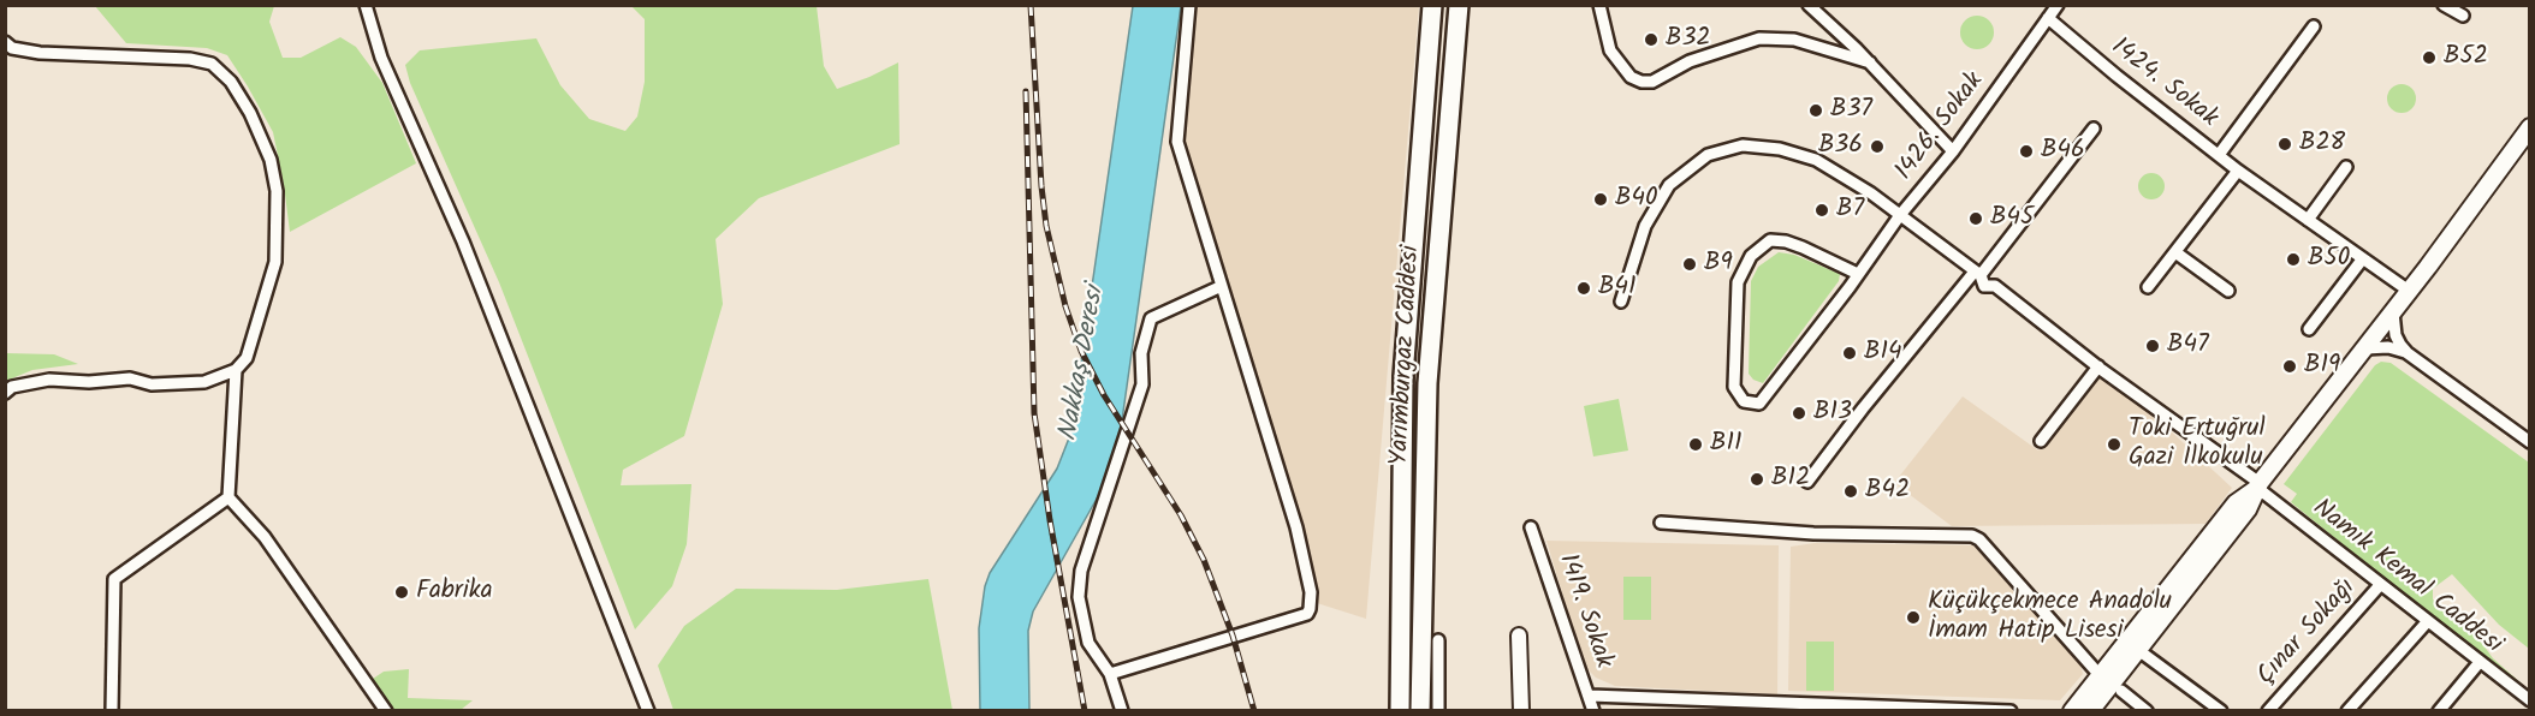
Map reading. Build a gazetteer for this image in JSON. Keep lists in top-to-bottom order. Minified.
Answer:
{"streets":{"main road":["Yarımburgaz Caddesi"],"street":["1424. Sokak","1426. Sokak","Namık Kemal Caddesi","1419. Sokak","Çınar Sokağı"]},"crossings":[["1424. Sokak","1426. Sokak"],["Namık Kemal Caddesi","Çınar Sokağı"]],"water":["Nakkaş Deresi"],"places":["B32","B52","B37","B28","B36","B46","B40","B7","B45","B50","B9","B41","B47","B14","B19","B13","B11","Toki Ertuğrul Gazi İlkokulu","B12","B42","Fabrika","Küçükçekmece Anadolu İmam Hatip Lisesi"]}
